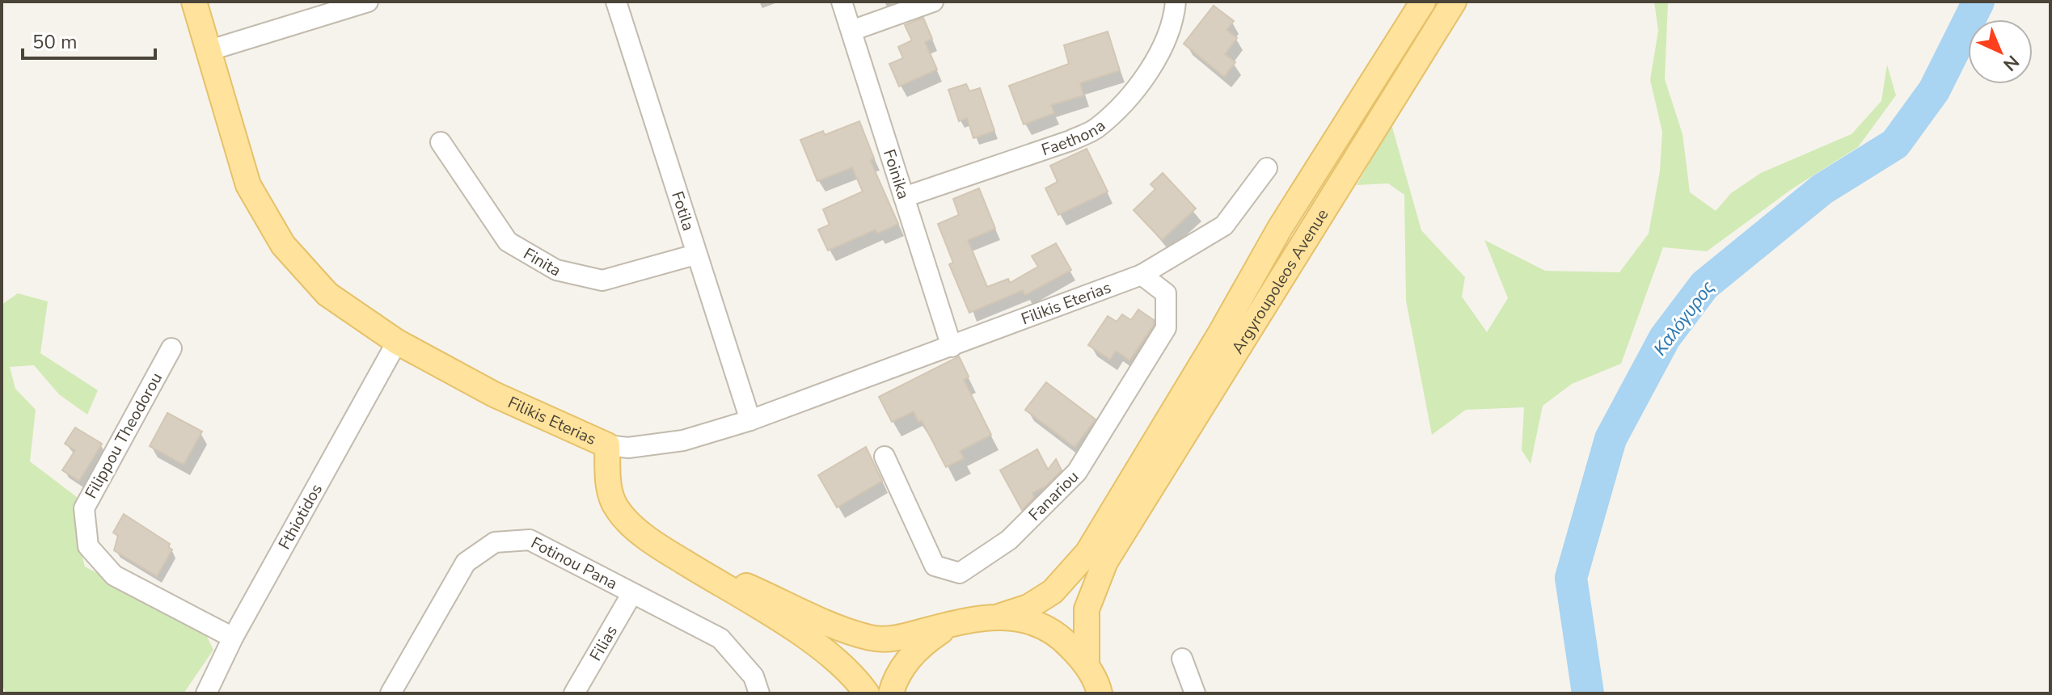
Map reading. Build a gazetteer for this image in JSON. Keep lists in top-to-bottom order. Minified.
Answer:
{"streets":{"main road":["Argyroupoleos Avenue","Filikis Eterias"],"street":["Faethona","Foinika","Fotila","Finita","Filippou Theodorou","Fanariou","Fthiotidos","Fotinou Pana","Filias"]},"crossings":[["Faethona","Foinika"],["Foinika","Filikis Eterias"],["Fotila","Finita"],["Fotila","Filikis Eterias"],["Filikis Eterias","Fanariou"],["Filikis Eterias","Fthiotidos"],["Filippou Theodorou","Fthiotidos"],["Fotinou Pana","Filias"]],"water":["Καλόγυρος"],"scale_bar":"50 m","north":"bottom right"}
